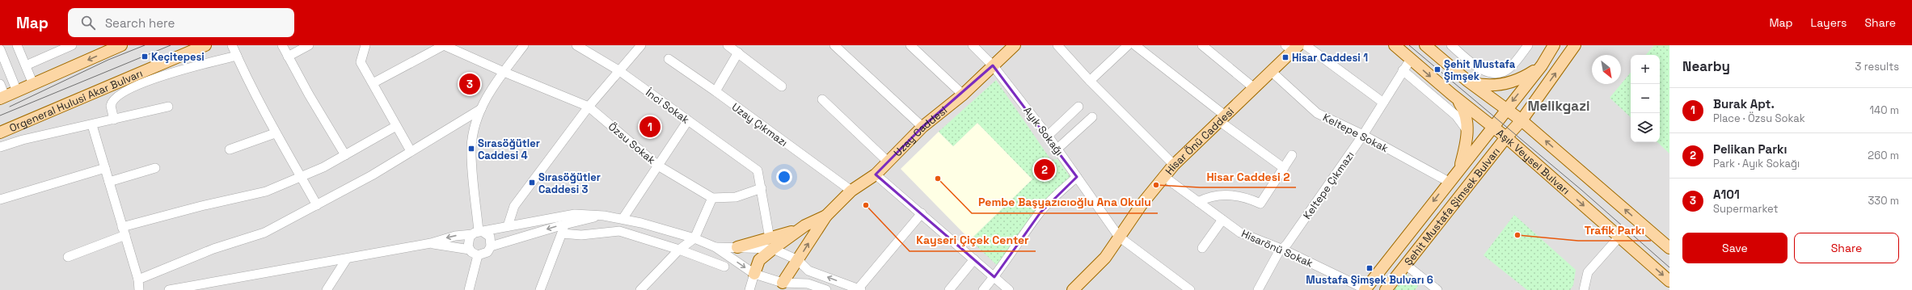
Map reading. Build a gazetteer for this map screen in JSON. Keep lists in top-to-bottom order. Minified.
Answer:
{"streets":{"main road":["Orgeneral Hulusi Akar Bulvarı","Uzay Caddesi","Hisar Önü Caddesi","Aşık Veysel Bulvarı","Şehit Mustafa Şimsek Bulvarı"],"street":["İnci Sokak","Uzay Çıkmazı","Ayık Sokağı","Keltepe Sokak","Özsu Sokak","Keltepe Çıkmazı","Hisarönü Sokak"]},"crossings":[["Uzay Çıkmazı","Uzay Caddesi"],["Uzay Caddesi","Ayık Sokağı"],["Ayık Sokağı","Hisar Önü Caddesi"],["Keltepe Sokak","Hisar Önü Caddesi"],["Keltepe Sokak","Keltepe Çıkmazı"],["Keltepe Sokak","Şehit Mustafa Şimsek Bulvarı"],["Hisar Önü Caddesi","Hisarönü Sokak"],["Aşık Veysel Bulvarı","Keltepe Çıkmazı"],["Aşık Veysel Bulvarı","Şehit Mustafa Şimsek Bulvarı"],["Keltepe Çıkmazı","Hisarönü Sokak"],["Şehit Mustafa Şimsek Bulvarı","Hisarönü Sokak"]],"districts":["Melikgazi"],"places":{"transit":["Keçitepesi","Hisar Caddesi 1","Şehit Mustafa Şimşek","Sırasöğütler Caddesi 4","Sırasöğütler Caddesi 3","Mustafa Şimşek Bulvarı 6"],"other":["Pembe Başyazıcıoğlu Ana Okulu","Hisar Caddesi 2","Kayseri Çiçek Center","Trafik Parkı"]},"north":"bottom right","page":{"header":"Map","search":"Search here","nav":["Map","Layers","Share"],"heading":["Nearby","3 results"],"map_buttons":["+","−"],"pins":["3","1","2"],"list":[{"mark":"1","name":"Burak Apt.","note":"Place · Özsu Sokak","value":"140 m"},{"mark":"2","name":"Pelikan Parkı","note":"Park · Ayık Sokağı","value":"260 m"},{"mark":"3","name":"A101","note":"Supermarket","value":"330 m"}],"buttons":["Save","Share"]}}
